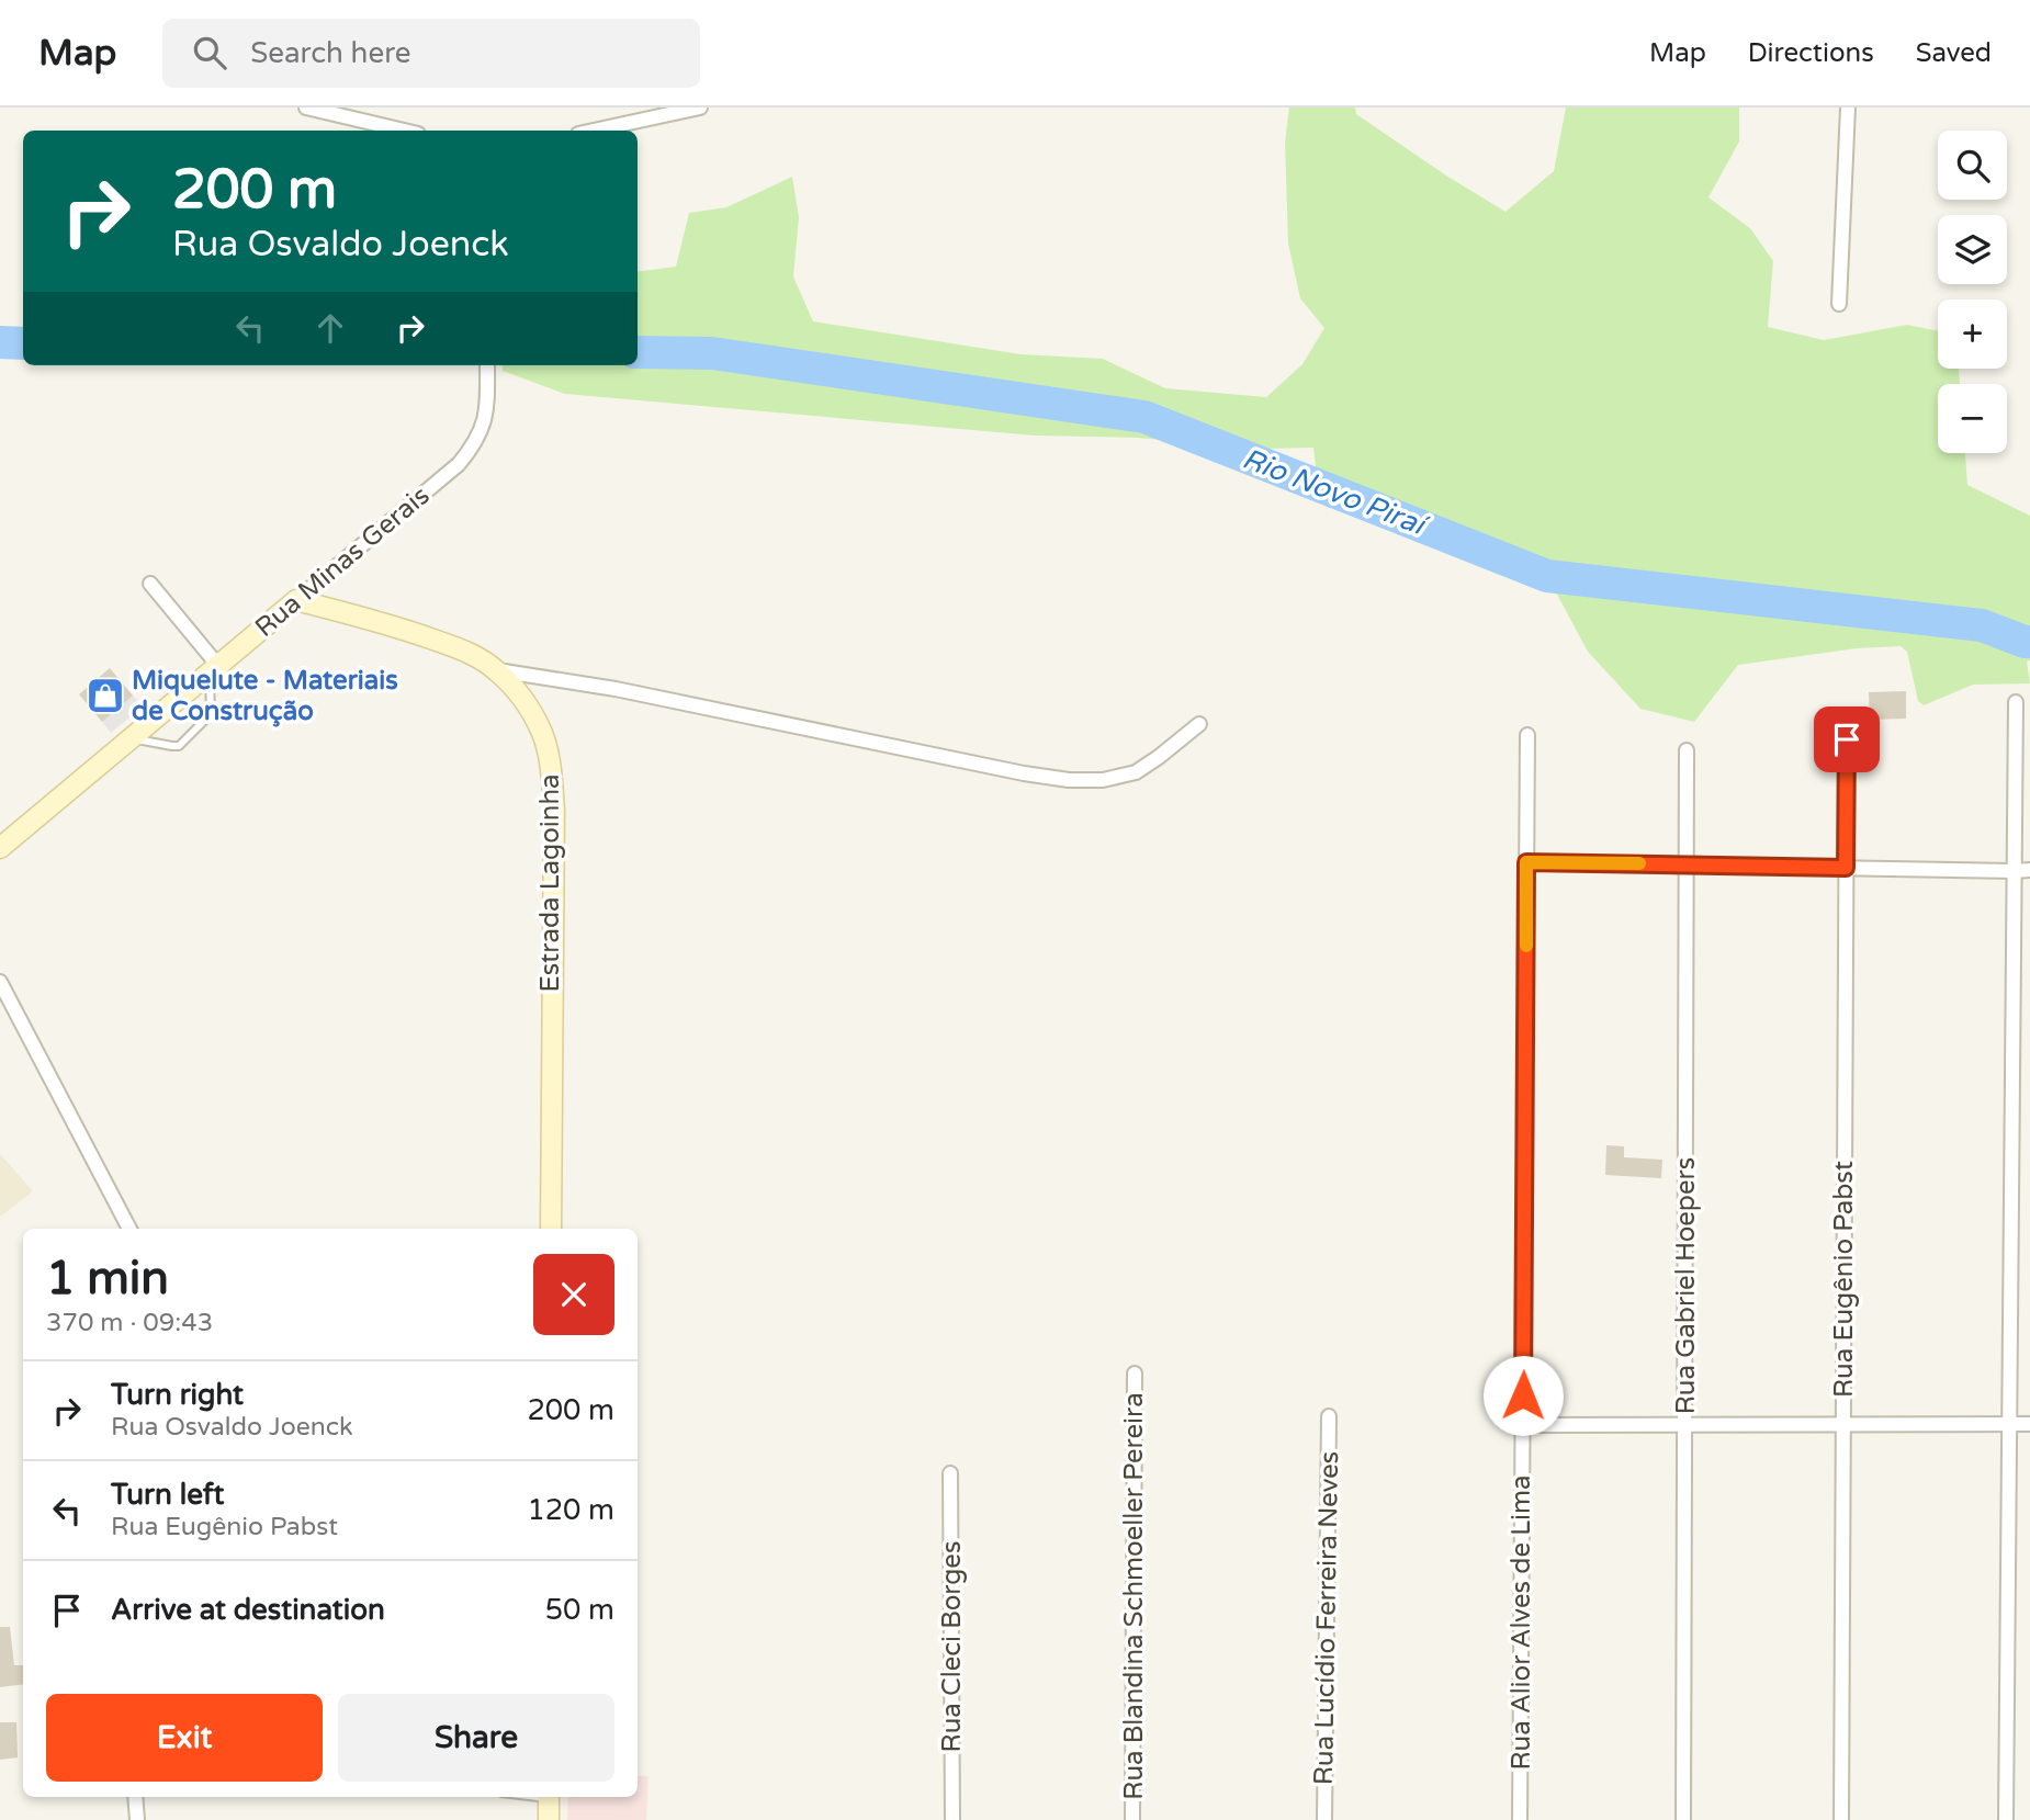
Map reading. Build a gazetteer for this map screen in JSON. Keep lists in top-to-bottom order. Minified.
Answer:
{"streets":{"main road":["Rua Minas Gerais","Estrada Lagoinha"],"street":["Rua Eugênio Pabst","Rua Gabriel Hoepers","Rua Blandina Schmoeller Pereira","Rua Lucídio Ferreira Neves","Rua Alior Alves de Lima","Rua Cleci Borges"]},"crossings":[["Rua Minas Gerais","Estrada Lagoinha"]],"water":["Rio Novo Piraí"],"places":{"shop":["Miquelute - Materiais de Construção"]},"page":{"header":"Map","search":"Search here","nav":["Map","Directions","Saved"],"map_buttons":["+","−"],"turn":["200 m","Rua Osvaldo Joenck"],"heading":["1 min","370 m · 09:43"],"list":[{"name":"Turn right","note":"Rua Osvaldo Joenck","value":"200 m"},{"name":"Turn left","note":"Rua Eugênio Pabst","value":"120 m"},{"name":"Arrive at destination","value":"50 m"}],"buttons":["Exit","Share"]}}
